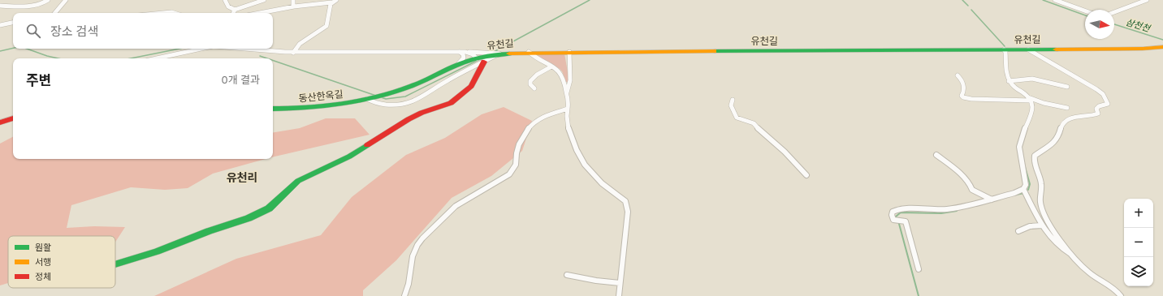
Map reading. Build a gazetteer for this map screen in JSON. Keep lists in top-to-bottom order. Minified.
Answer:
{"streets":{"street":["유천길","동산한옥길"]},"crossings":[["유천길","동산한옥길"]],"districts":["유천리"],"water":["삼천천"],"legend":["원활","서행","정체"],"north":"right","page":{"search":"장소 검색","heading":["주변","0개 결과"],"map_buttons":["+","−"]}}
